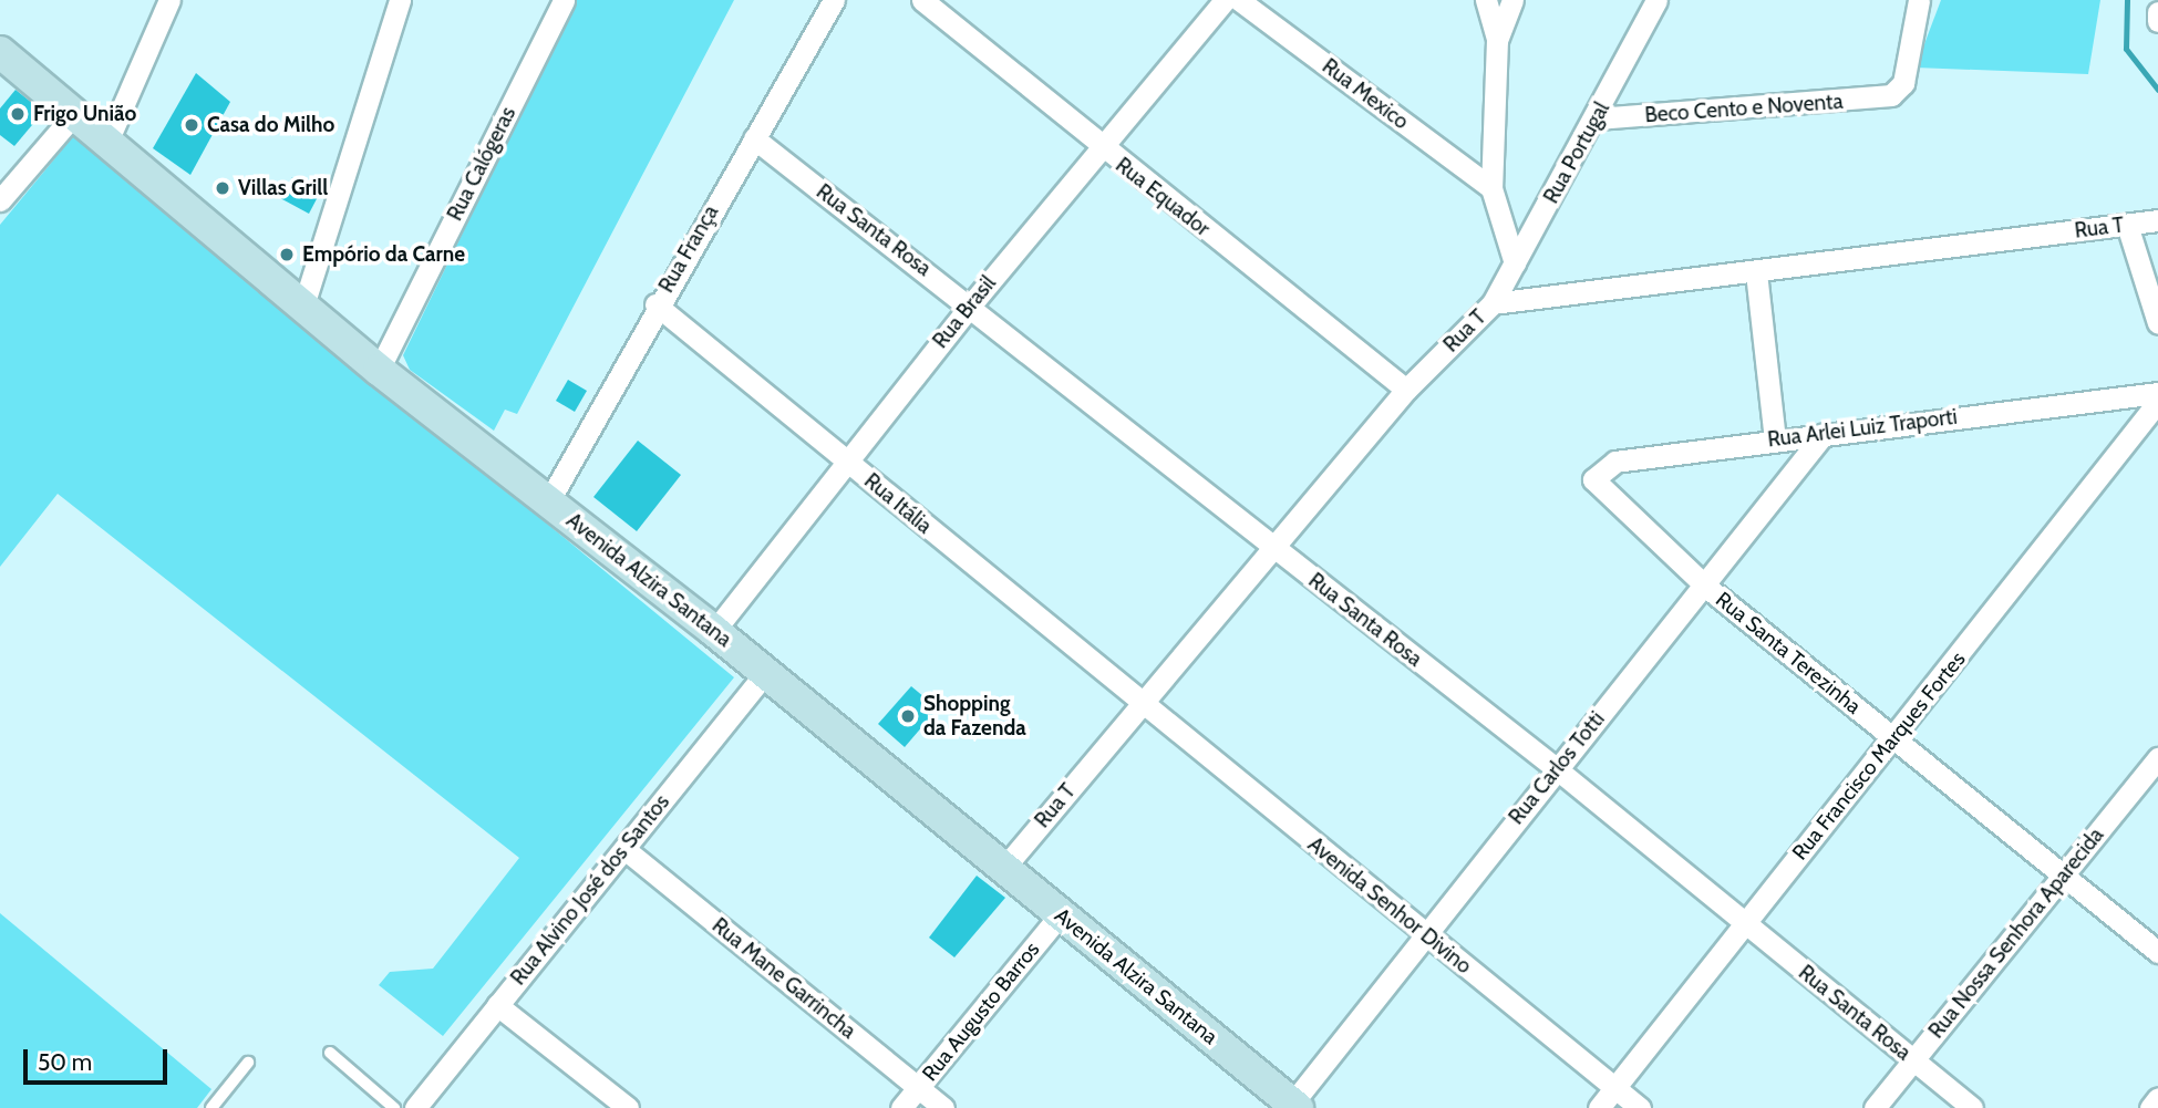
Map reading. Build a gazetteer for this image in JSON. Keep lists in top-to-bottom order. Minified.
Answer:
{"streets":{"main road":["Avenida Alzira Santana"],"street":["Rua Mexico","Beco Cento e Noventa","Rua Portugal","Rua Calógeras","Rua Equador","Rua T","Rua Santa Rosa","Rua França","Rua Brasil","Rua Arlei Luiz Traporti","Rua Itália","Rua Santa Terezinha","Rua Francisco Marques Fortes","Rua Carlos Totti","Rua Alvino José dos Santos","Avenida Senhor Divino","Rua Nossa Senhora Aparecida","Rua Mane Garrincha","Rua Augusto Barros"]},"crossings":[["Beco Cento e Noventa","Rua Portugal"],["Rua Portugal","Rua T"],["Rua Calógeras","Avenida Alzira Santana"],["Rua Equador","Rua T"],["Rua Equador","Rua Brasil"],["Rua T","Rua Santa Rosa"],["Rua T","Rua Itália"],["Rua T","Avenida Alzira Santana"],["Rua T","Avenida Senhor Divino"],["Rua Santa Rosa","Rua França"],["Rua Santa Rosa","Rua Brasil"],["Rua Santa Rosa","Rua Francisco Marques Fortes"],["Rua Santa Rosa","Rua Carlos Totti"],["Rua Santa Rosa","Rua Nossa Senhora Aparecida"],["Rua França","Rua Itália"],["Rua França","Avenida Alzira Santana"],["Rua Brasil","Rua Itália"],["Rua Brasil","Avenida Alzira Santana"],["Rua Arlei Luiz Traporti","Rua Santa Terezinha"],["Rua Arlei Luiz Traporti","Rua Carlos Totti"],["Rua Itália","Avenida Senhor Divino"],["Avenida Alzira Santana","Rua Carlos Totti"],["Avenida Alzira Santana","Rua Alvino José dos Santos"],["Avenida Alzira Santana","Rua Augusto Barros"],["Rua Santa Terezinha","Rua Francisco Marques Fortes"],["Rua Santa Terezinha","Rua Carlos Totti"],["Rua Santa Terezinha","Rua Nossa Senhora Aparecida"],["Rua Francisco Marques Fortes","Avenida Senhor Divino"],["Rua Carlos Totti","Avenida Senhor Divino"],["Rua Alvino José dos Santos","Rua Mane Garrincha"],["Rua Mane Garrincha","Rua Augusto Barros"]],"places":["Frigo União","Casa do Milho","Villas Grill","Empório da Carne","Shopping da Fazenda"],"scale_bar":"50 m"}
